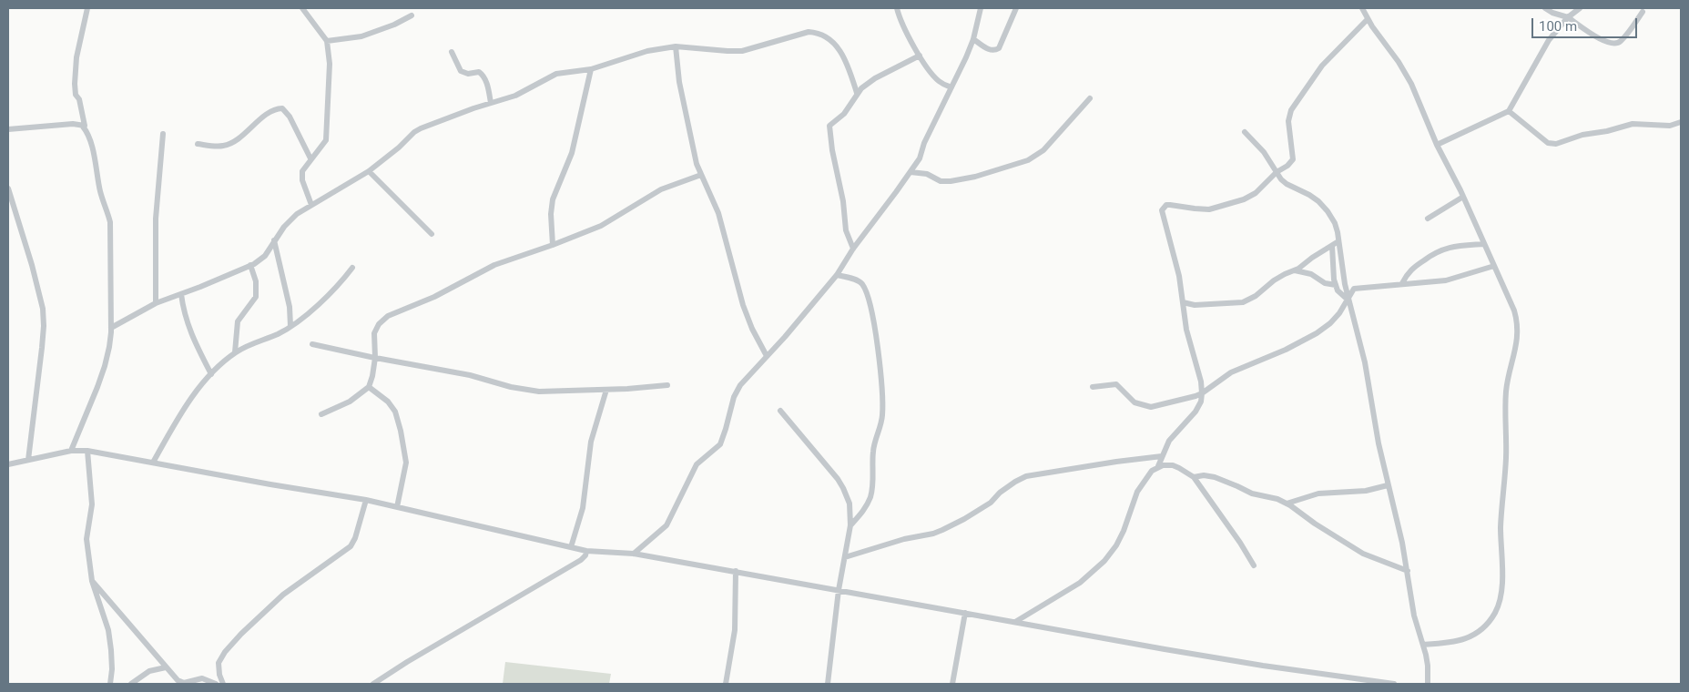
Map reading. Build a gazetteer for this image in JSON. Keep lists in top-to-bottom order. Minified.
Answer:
{"scale_bar":"100 m"}
